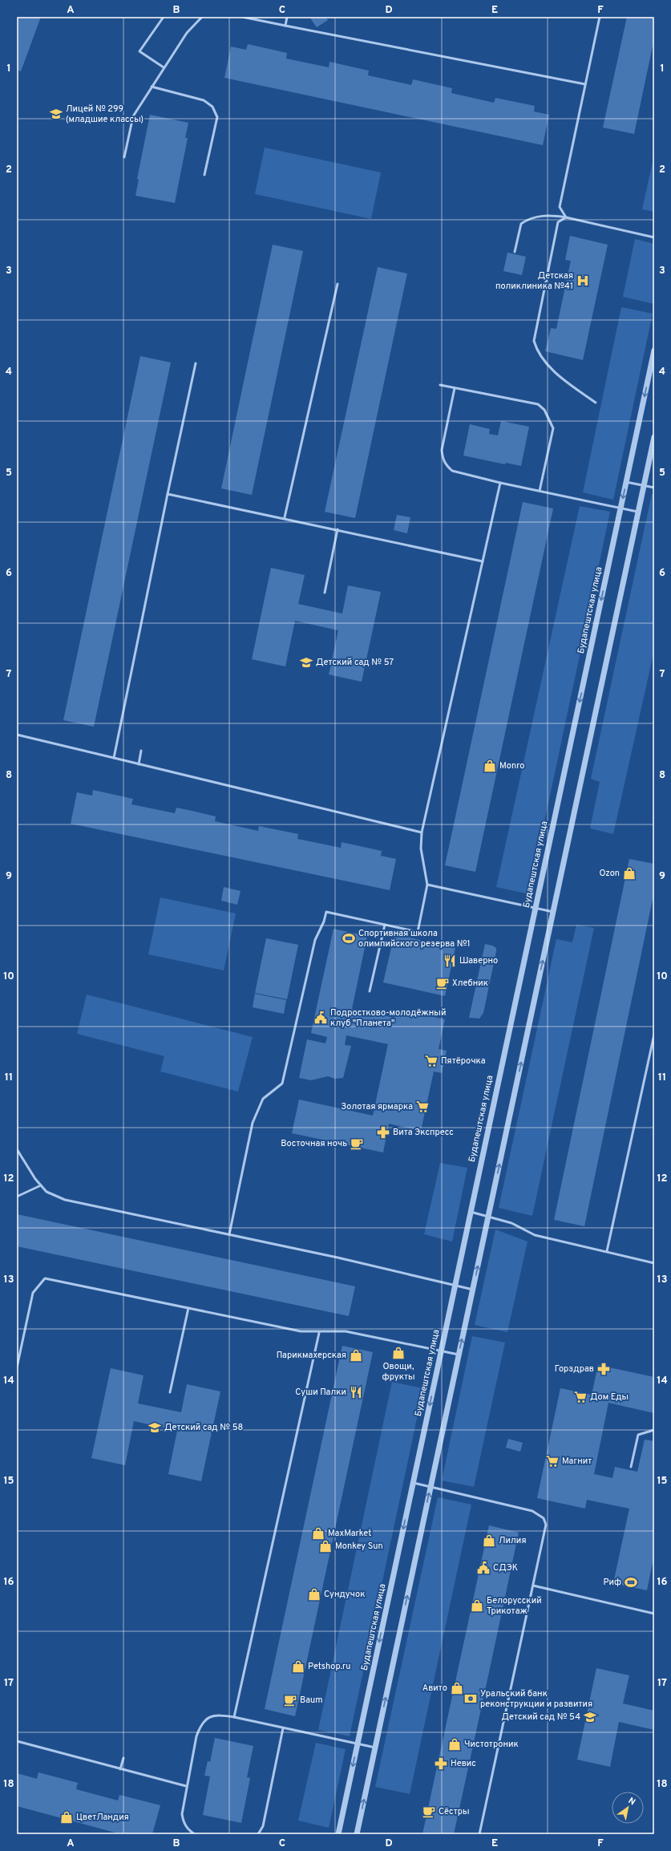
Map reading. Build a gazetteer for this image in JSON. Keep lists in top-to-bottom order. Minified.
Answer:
{"streets":{"street":["Будапештская улица"]},"places":{"school or university":["Лицей № 299 (младшие классы)","Детский сад № 57","Детский сад № 58","Детский сад № 54"],"hospital":["Детская поликлиника №41"],"shop":["Monro","Ozon","Овощи, фрукты","Парикмахерская","MaxMarket","Лилия","Monkey Sun","Сундучок","Белорусский Трикотаж","Petshop.ru","Авито","Чистотроник","ЦветЛандия"],"sports":["Спортивная школа олимпийского резерва №1","Риф"],"restaurant":["Шаверно","Суши Палки"],"cafe":["Хлебник","Восточная ночь","Baum","Сёстры"],"public building":["Подростково-молодёжный клуб \"Планета\"","СДЭК"],"supermarket":["Пятёрочка","Золотая ярмарка","Дом Еды","Магнит"],"pharmacy":["Вита Экспресс","Горздрав","Невис"],"bank":["Уральский банк реконструкции и развития"]},"north":"top right","grid":{"columns":["A","B","C","D","E","F"],"rows":["1","2","3","4","5","6","7","8","9","10","11","12","13","14","15","16","17","18"]}}
